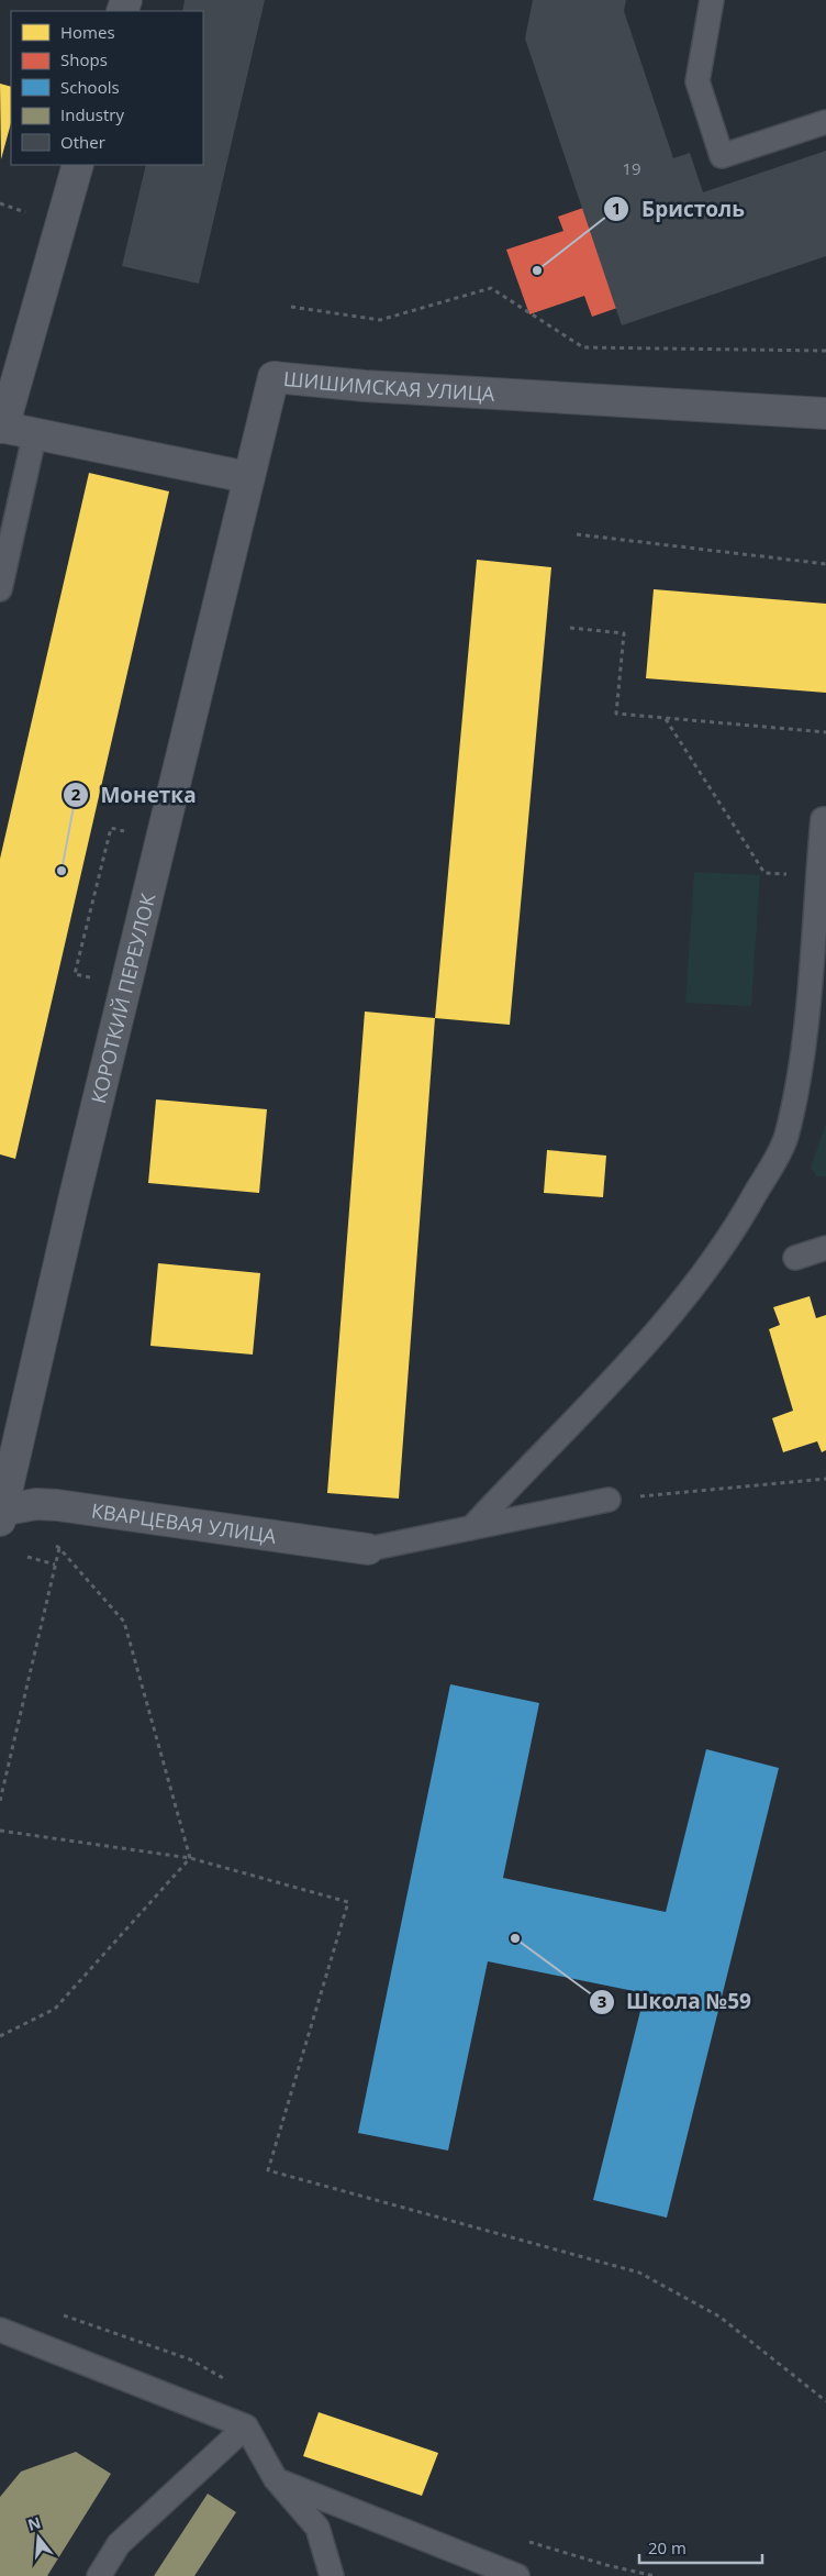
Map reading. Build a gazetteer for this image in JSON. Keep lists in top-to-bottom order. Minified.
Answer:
{"streets":{"street":["ШИШИМСКАЯ УЛИЦА","КОРОТКИЙ ПЕРЕУЛОК","КВАРЦЕВАЯ УЛИЦА"]},"crossings":[["ШИШИМСКАЯ УЛИЦА","КОРОТКИЙ ПЕРЕУЛОК"],["КОРОТКИЙ ПЕРЕУЛОК","КВАРЦЕВАЯ УЛИЦА"]],"places":["Бристоль","Монетка","Школа №59"],"house_numbers":["19"],"legend":["Homes","Shops","Schools","Industry","Other"],"scale_bar":"20 m","north":"top"}
